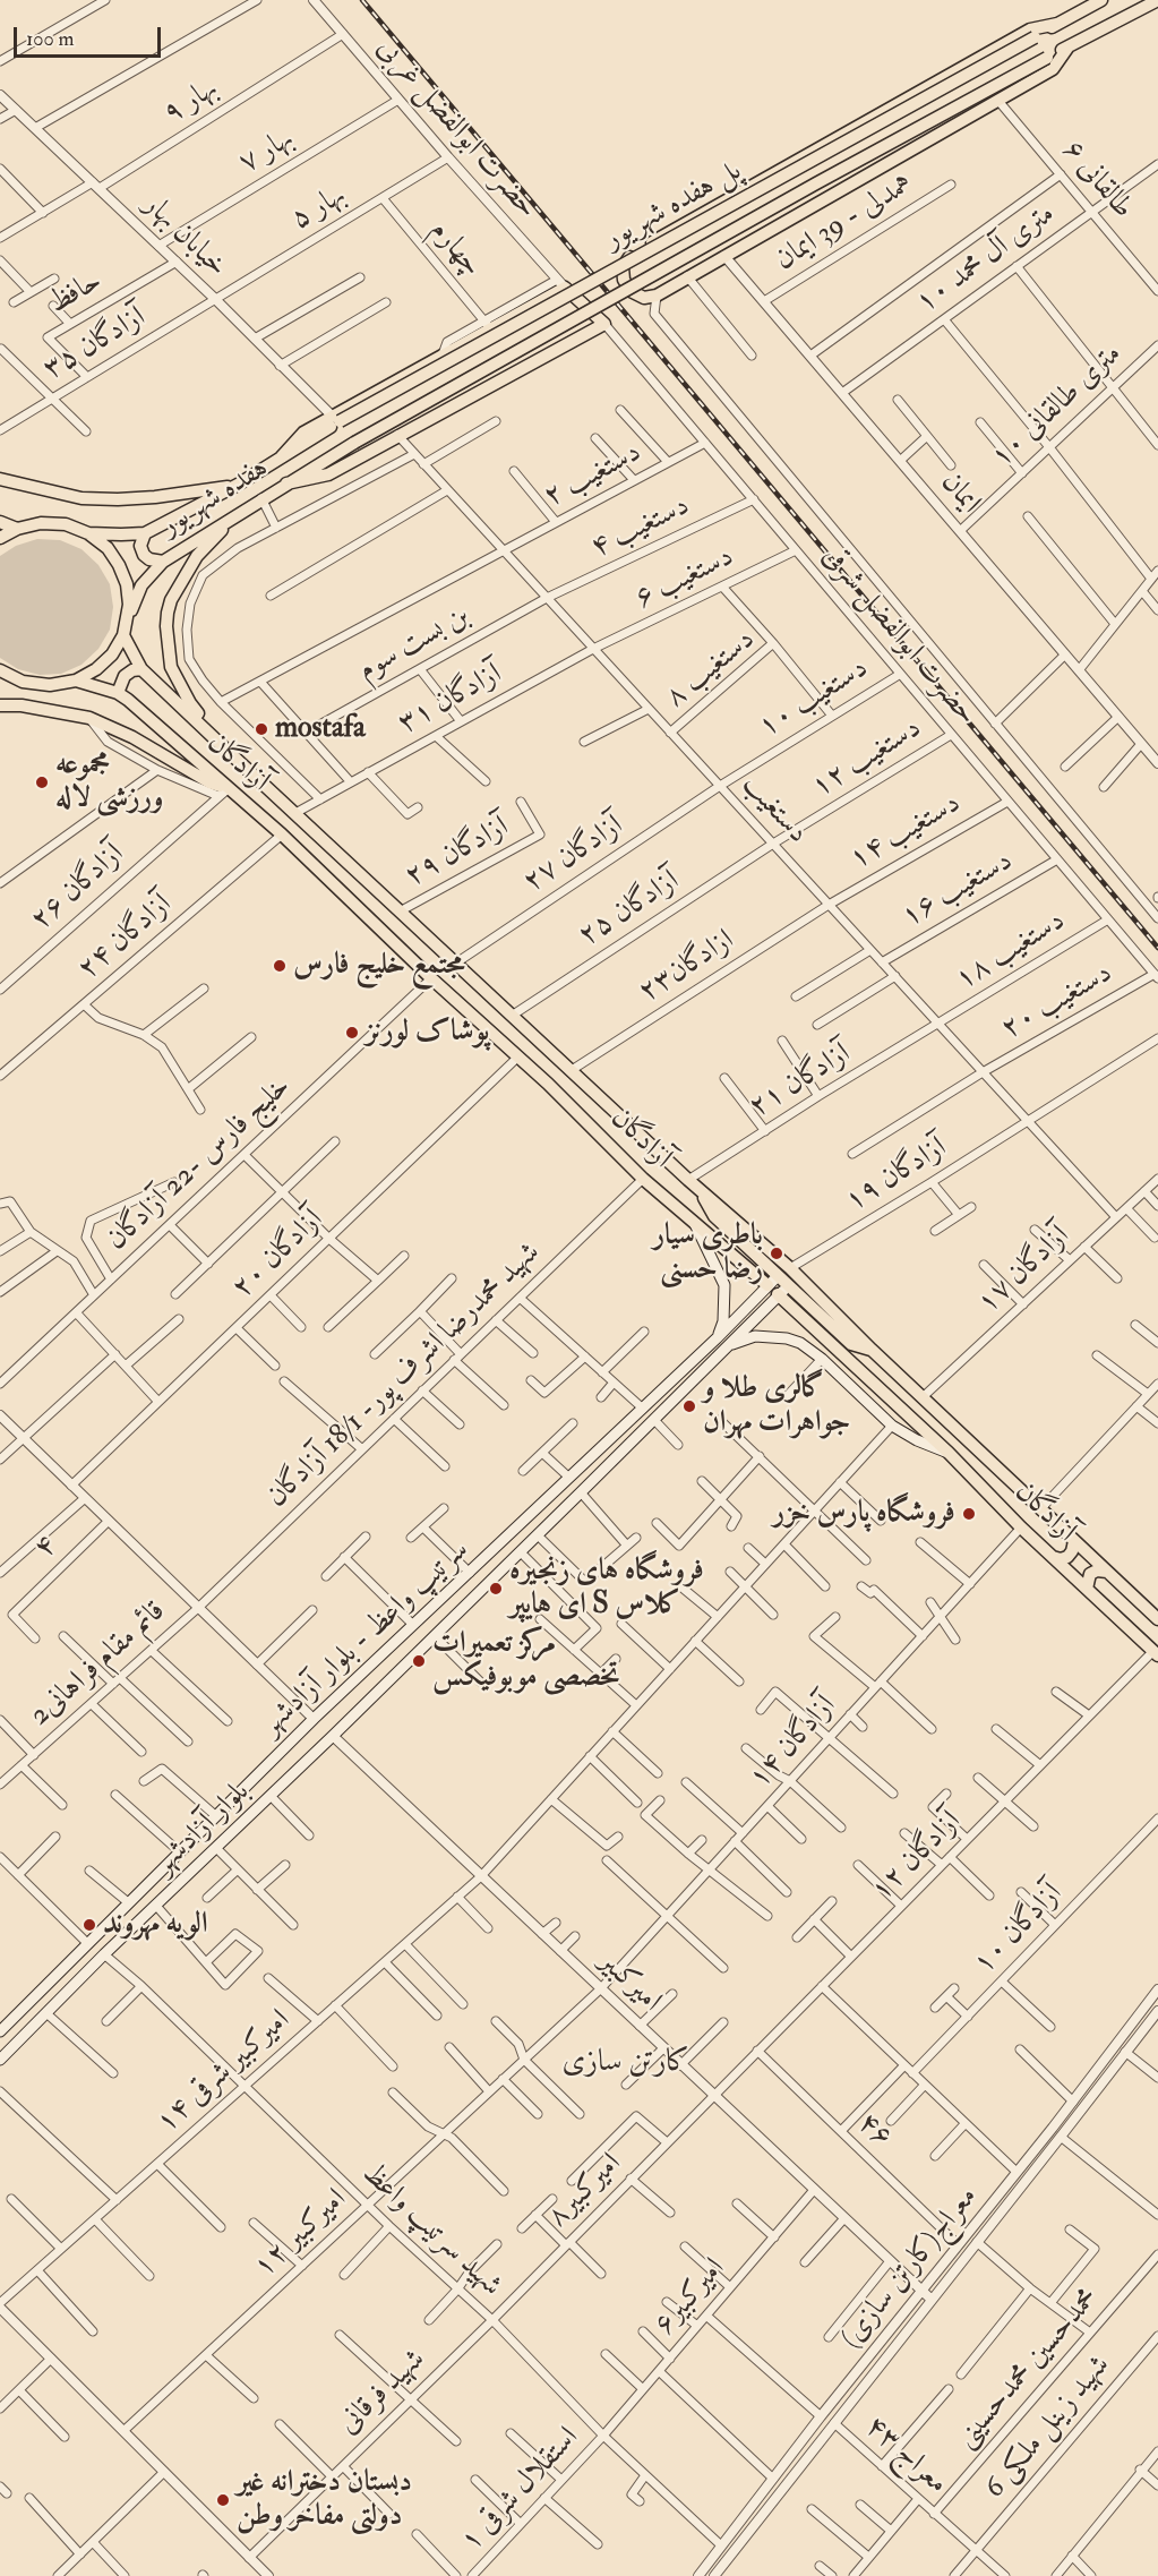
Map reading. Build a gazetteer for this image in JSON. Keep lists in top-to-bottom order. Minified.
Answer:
{"streets":{"main road":["پل هفده شهریور","هفده شهریور","آزادگان","سرتیپ واعظ - بلوار آزادشهر","بلوار آزادشهر"],"street":["بهار ۹","حضرت ابوالفضل غربی","بهار ۷","طالقانی ۶","بهار ۵","همدلی - 39 ایمان","خیابان بهار","چهارم","۱۰ متری آل محمد","حافظ","آزادگان ۳۵","۱۰ متری طالقانی","دستغیب ۲","ایمان","دستغیب ۴","دستغیب ۶","حضرت ابوالفضل شرقی","بن بست سوم","دستغیب ۸","دستغیب ۱۰","۳۱ آزادگان","دستغیب ۱۲","دستغیب","دستغیب ۱۴","۲۹ آزادگان","۲۷ آزادگان","۲۶ آزادگان","دستغیب ۱۶","۲۵ آزادگان","۲۴ آزادگان","دستغیب ۱۸","۲۳ازادگان","دستغیب ۲۰","۲۱ آزادگان","خلیج فارس -22 آزادگان","۱۹ آزادگان","۲۰ آزادگان","۱۷ آزادگان","شهید محمدرضا اشرف پور- 18/1 آزادگان","۴","2قائم مقام فراهانی","۱۴ آزادگان","۱۲ آزادگان","۱۰ آزادگان","امیرکبیر","۱۴ امیرکبیر شرقی","۴۶","امیرکبیر۸","شهید سرتیپ واعظ","امیرکبیر ۱۲","معراج(کارتن سازی)","امیرکبیر۶","محمدحسین محمدحسینی","شهید فرقانی","6 شهید زینل ملکی","معراج ۴۳","استقلال شرقی ۱"]},"crossings":[["بهار ۹","حضرت ابوالفضل غربی"],["بهار ۹","خیابان بهار"],["حضرت ابوالفضل غربی","بهار ۷"],["حضرت ابوالفضل غربی","بهار ۵"],["بهار ۷","خیابان بهار"],["طالقانی ۶","۱۰ متری آل محمد"],["پل هفده شهریور","خیابان بهار"],["پل هفده شهریور","هفده شهریور"],["بهار ۵","خیابان بهار"],["بهار ۵","چهارم"],["بهار ۵","آزادگان ۳۵"],["همدلی - 39 ایمان","ایمان"],["خیابان بهار","حافظ"],["خیابان بهار","آزادگان ۳۵"],["خیابان بهار","هفده شهریور"],["۱۰ متری آل محمد","ایمان"],["حافظ","آزادگان ۳۵"],["۱۰ متری طالقانی","ایمان"],["دستغیب ۲","حضرت ابوالفضل شرقی"],["دستغیب ۲","دستغیب"],["دستغیب ۴","حضرت ابوالفضل شرقی"],["دستغیب ۴","بن بست سوم"],["دستغیب ۴","دستغیب"],["دستغیب ۶","حضرت ابوالفضل شرقی"],["دستغیب ۶","۳۱ آزادگان"],["دستغیب ۶","دستغیب"],["حضرت ابوالفضل شرقی","دستغیب ۱۰"],["حضرت ابوالفضل شرقی","دستغیب ۱۲"],["حضرت ابوالفضل شرقی","دستغیب ۱۴"],["حضرت ابوالفضل شرقی","دستغیب ۱۶"],["حضرت ابوالفضل شرقی","دستغیب ۱۸"],["حضرت ابوالفضل شرقی","دستغیب ۲۰"],["بن بست سوم","دستغیب"],["دستغیب ۸","دستغیب ۱۰"],["دستغیب ۸","دستغیب"],["دستغیب ۱۰","دستغیب"],["دستغیب ۱۰","۲۷ آزادگان"],["۳۱ آزادگان","آزادگان"],["۳۱ آزادگان","دستغیب"],["دستغیب ۱۲","دستغیب"],["دستغیب ۱۲","۲۵ آزادگان"],["آزادگان","۲۹ آزادگان"],["آزادگان","۲۷ آزادگان"],["آزادگان","۲۶ آزادگان"],["آزادگان","۲۵ آزادگان"],["آزادگان","۲۴ آزادگان"],["آزادگان","۲۳ازادگان"],["آزادگان","۲۱ آزادگان"],["آزادگان","خلیج فارس -22 آزادگان"],["آزادگان","۱۹ آزادگان"],["آزادگان","۲۰ آزادگان"],["آزادگان","۱۷ آزادگان"],["آزادگان","شهید محمدرضا اشرف پور- 18/1 آزادگان"],["آزادگان","سرتیپ واعظ - بلوار آزادشهر"],["آزادگان","۱۴ آزادگان"],["آزادگان","۱۲ آزادگان"],["دستغیب","دستغیب ۱۴"],["دستغیب","۲۷ آزادگان"],["دستغیب","دستغیب ۱۶"],["دستغیب","۲۵ آزادگان"],["دستغیب","دستغیب ۱۸"],["دستغیب","۲۳ازادگان"],["دستغیب","دستغیب ۲۰"],["دستغیب","۲۱ آزادگان"],["دستغیب","۱۹ آزادگان"],["دستغیب","۱۷ آزادگان"],["دستغیب ۱۴","۲۳ازادگان"],["دستغیب ۱۸","۲۱ آزادگان"],["شهید محمدرضا اشرف پور- 18/1 آزادگان","2قائم مقام فراهانی"],["سرتیپ واعظ - بلوار آزادشهر","بلوار آزادشهر"],["سرتیپ واعظ - بلوار آزادشهر","امیرکبیر"],["۱۴ آزادگان","امیرکبیر"],["۱۴ آزادگان","امیرکبیر ۱۲"],["بلوار آزادشهر","امیرکبیر"],["بلوار آزادشهر","شهید سرتیپ واعظ"],["۱۲ آزادگان","امیرکبیر"],["۱۲ آزادگان","۴۶"],["۱۲ آزادگان","امیرکبیر۸"],["امیرکبیر","۱۴ امیرکبیر شرقی"],["امیرکبیر","امیرکبیر۸"],["امیرکبیر","امیرکبیر ۱۲"],["امیرکبیر","معراج(کارتن سازی)"],["امیرکبیر","امیرکبیر۶"],["۱۴ امیرکبیر شرقی","شهید سرتیپ واعظ"],["۴۶","معراج(کارتن سازی)"],["امیرکبیر۸","شهید سرتیپ واعظ"],["امیرکبیر۸","شهید فرقانی"],["شهید سرتیپ واعظ","امیرکبیر ۱۲"],["شهید سرتیپ واعظ","معراج(کارتن سازی)"],["شهید سرتیپ واعظ","امیرکبیر۶"],["شهید سرتیپ واعظ","شهید فرقانی"],["شهید سرتیپ واعظ","استقلال شرقی ۱"],["معراج(کارتن سازی)","معراج ۴۳"],["امیرکبیر۶","استقلال شرقی ۱"],["محمدحسین محمدحسینی","معراج ۴۳"],["6 شهید زینل ملکی","معراج ۴۳"]],"districts":["کارتن سازی"],"places":["mostafa","مجموعه ورزشی لاله","مجتمع خلیج فارس","پوشاک لورنز","باطری سیار رضا حسنی","گالری طلا و جواهرات مهران","فروشگاه پارس خزر","فروشگاه های زنجیره ای هایپر S کلاس","مرکز تعمیرات تخصصی موبوفیکس","الویه مهروند","دبستان دخترانه غیر دولتی مفاخر وطن"],"scale_bar":"100 m"}
